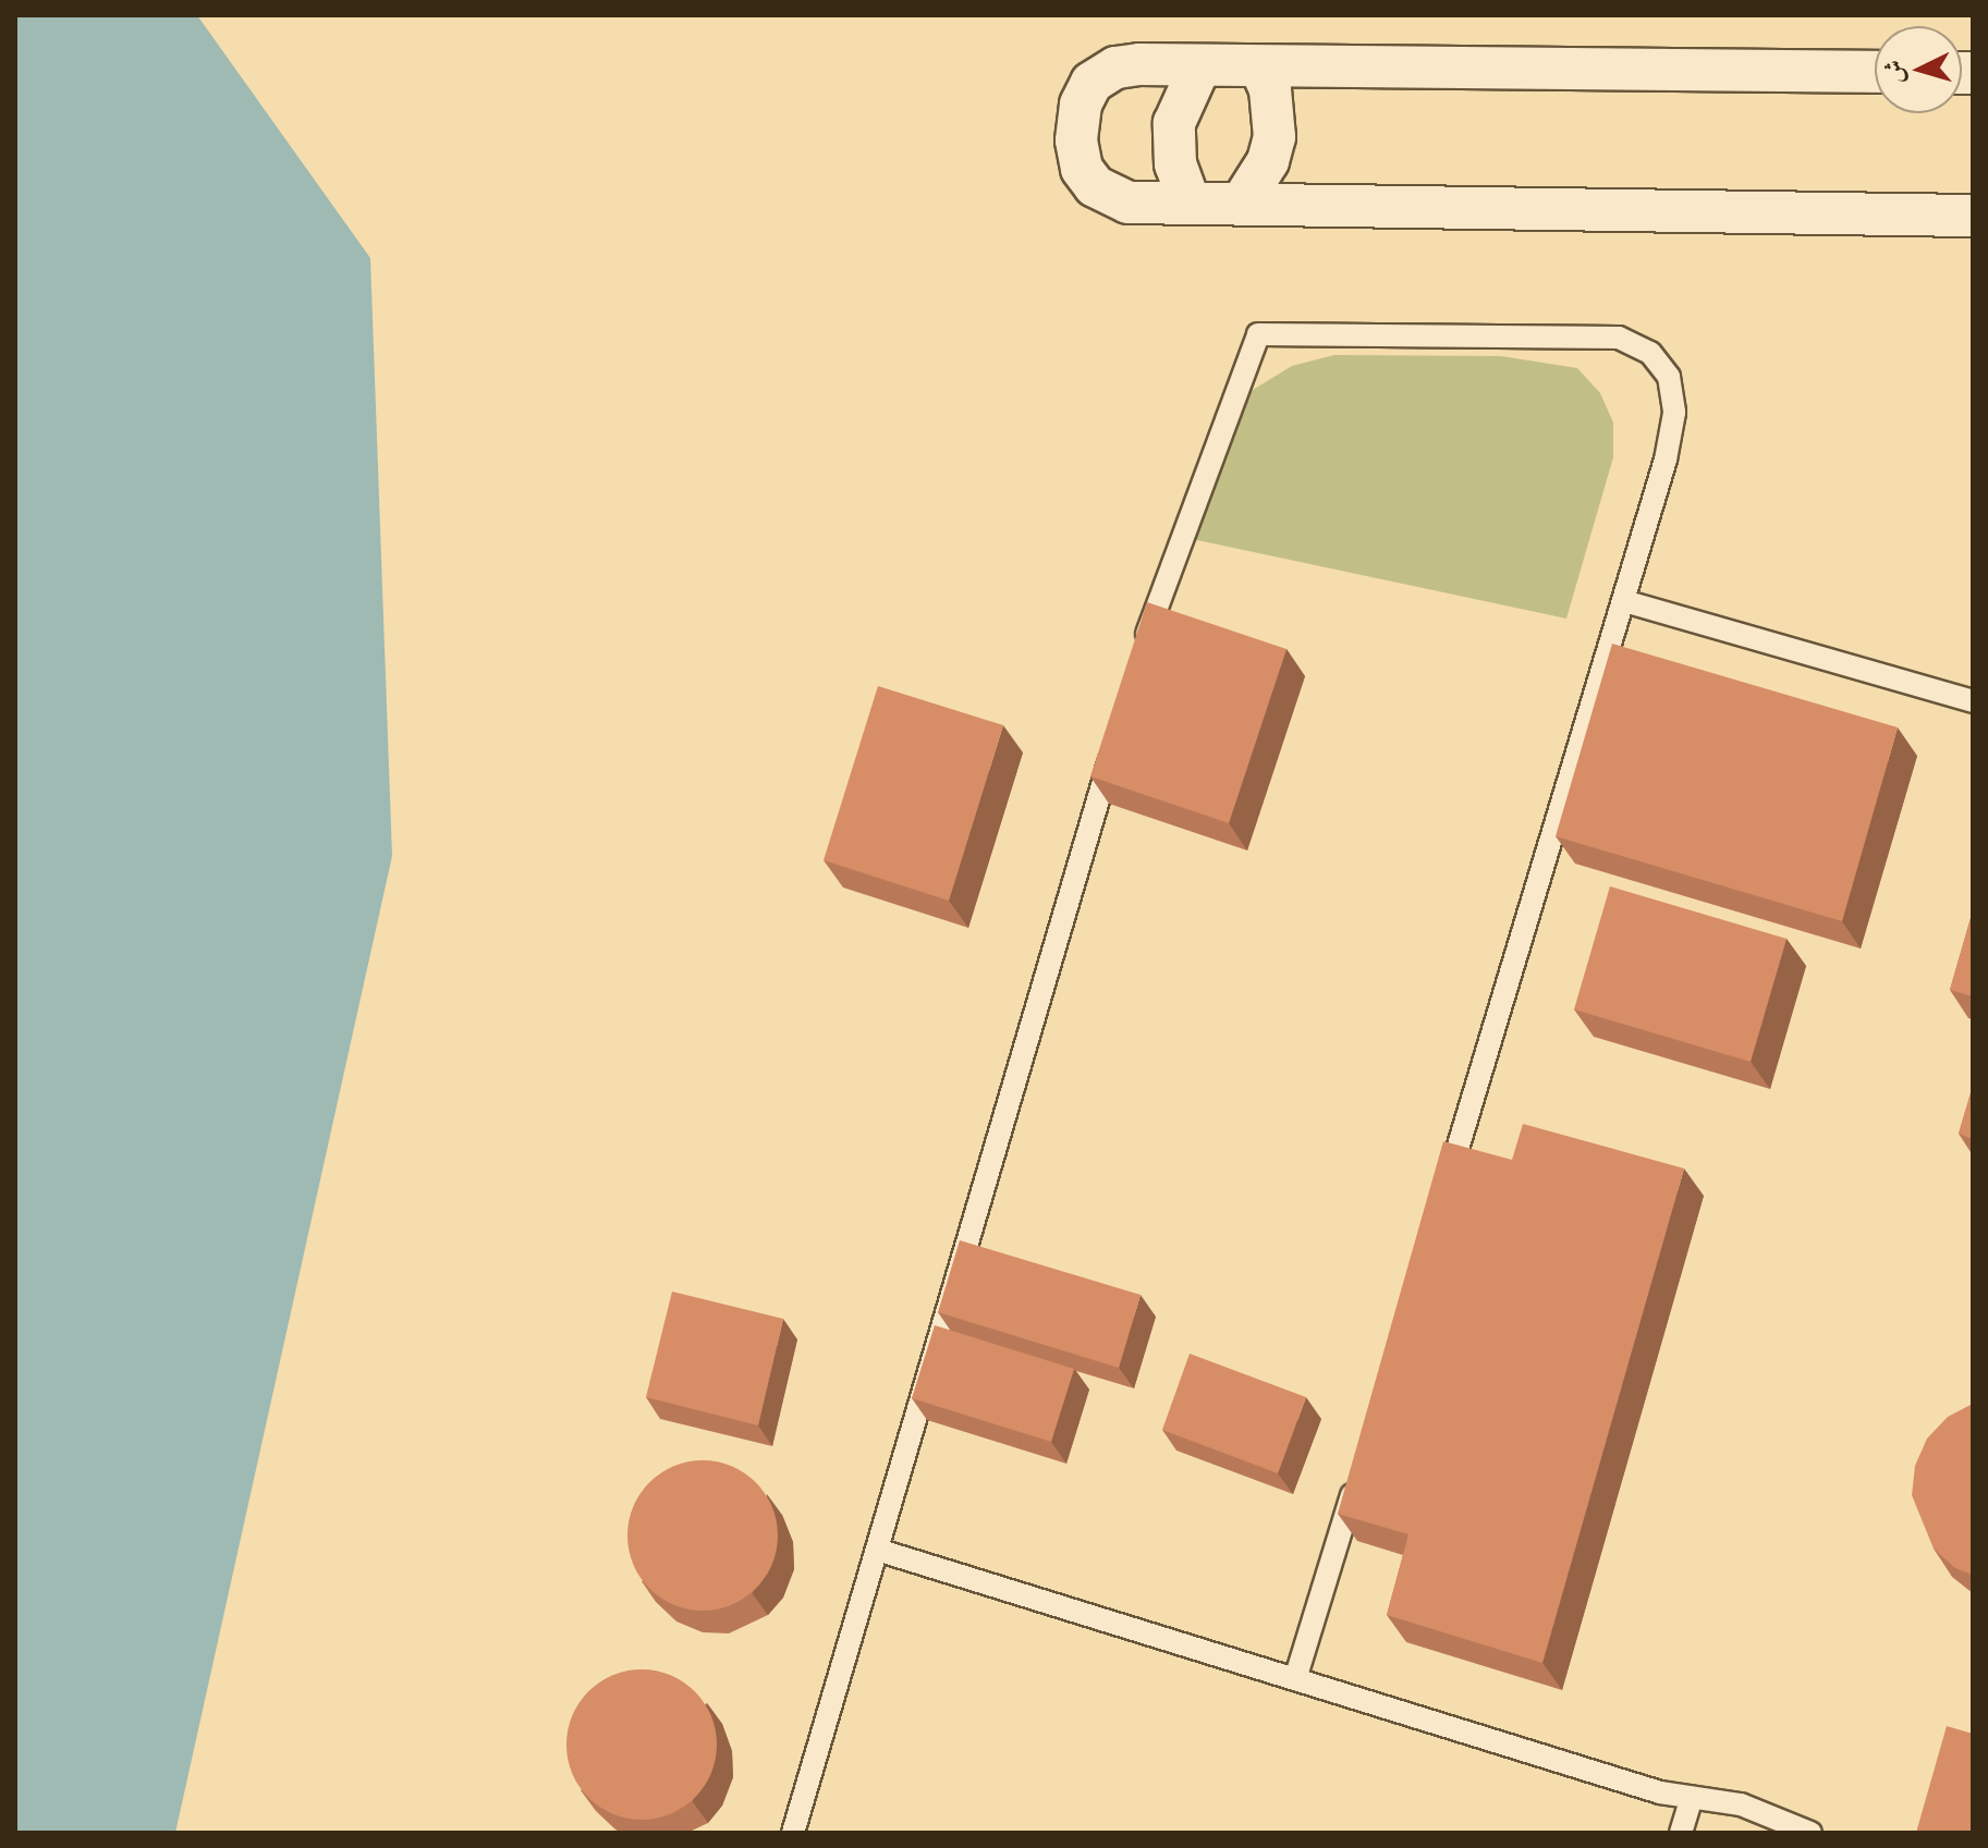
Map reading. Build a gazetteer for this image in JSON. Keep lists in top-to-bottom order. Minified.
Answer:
{"north":"left"}
